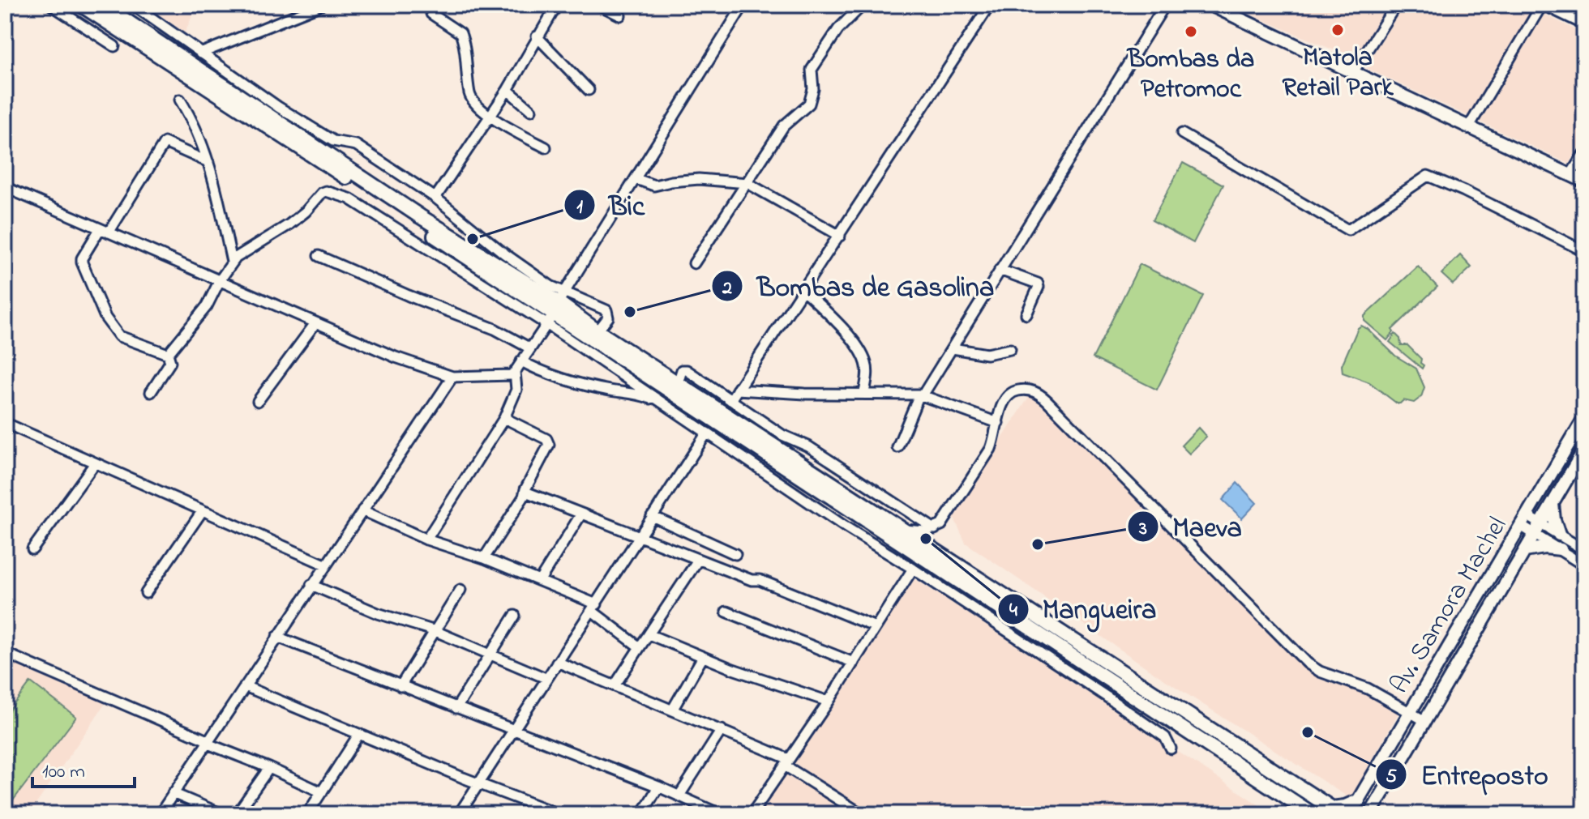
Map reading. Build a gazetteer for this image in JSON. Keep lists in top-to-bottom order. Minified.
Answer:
{"streets":{"main road":["Av. Samora Machel"]},"places":["Matola Retail Park","Bombas da Petromoc","Bic","Bombas de Gasolina","Mangueira","Maeva","Entreposto"],"scale_bar":"100 m"}
